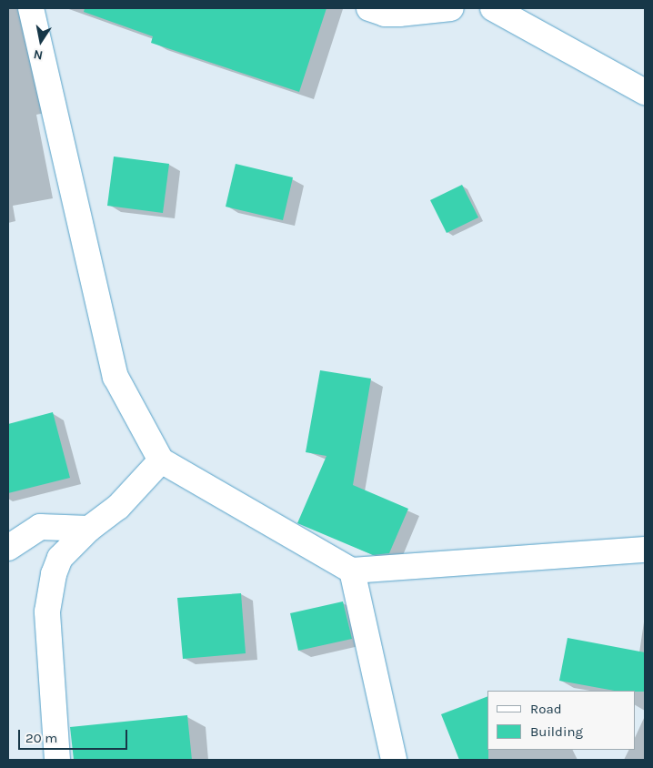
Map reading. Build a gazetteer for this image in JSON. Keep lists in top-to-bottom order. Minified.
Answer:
{"legend":["Road","Building"],"scale_bar":"20 m","north":"bottom"}
